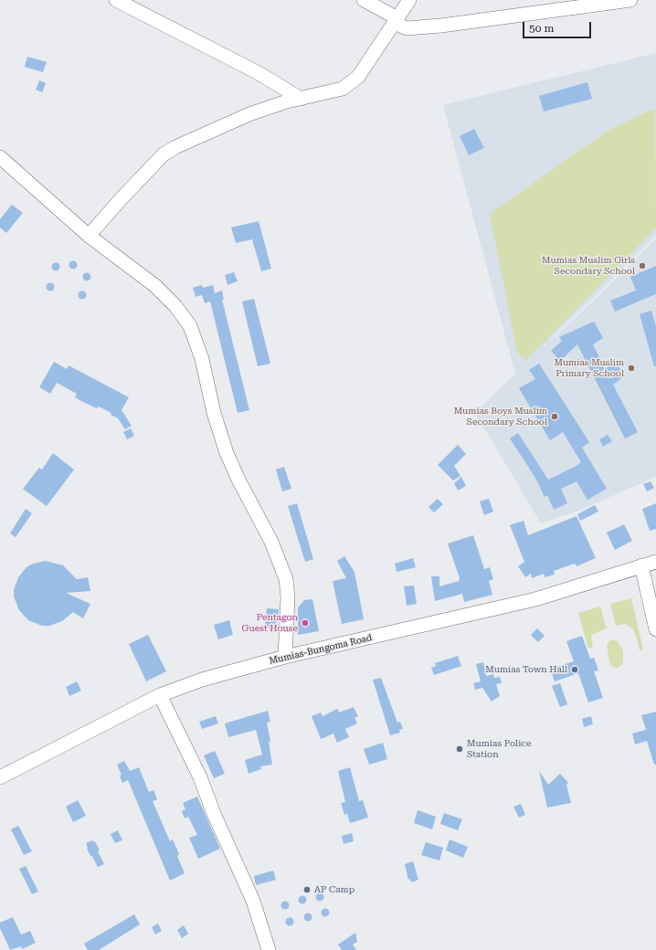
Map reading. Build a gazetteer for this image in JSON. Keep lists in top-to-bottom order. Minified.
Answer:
{"streets":{"street":["Mumias-Bungoma Road"]},"places":["Mumias Muslim Girls Secondary School","Mumias Muslim Primary School","Mumias Boys Muslim Secondary School","Pentagon Guest House","Mumias Town Hall","Mumias Police Station","AP Camp"],"scale_bar":"50 m"}
